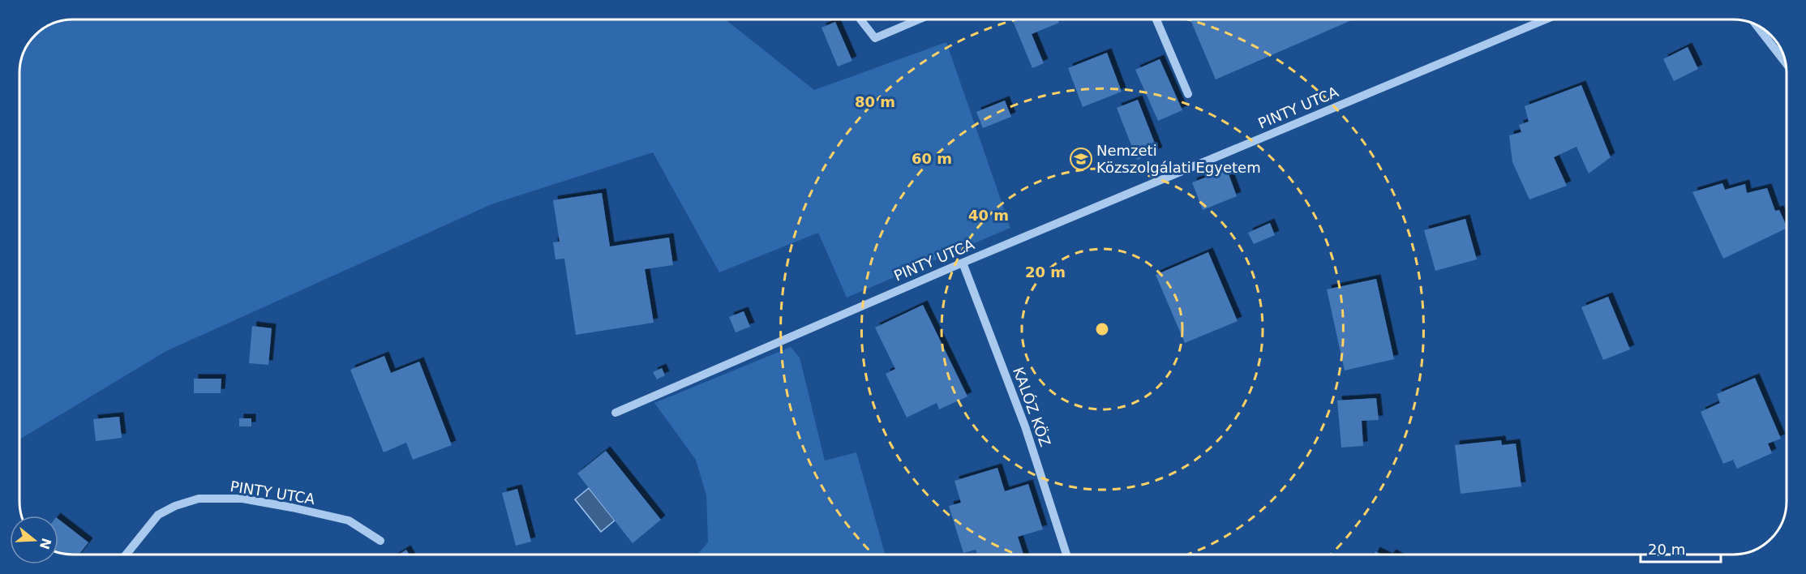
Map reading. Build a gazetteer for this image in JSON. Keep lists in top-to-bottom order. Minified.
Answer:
{"streets":{"street":["PINTY UTCA","KALÓZ KÖZ"]},"crossings":[["PINTY UTCA","KALÓZ KÖZ"]],"places":{"school or university":["Nemzeti Közszolgálati Egyetem"]},"scale_bar":"20 m","north":"right","rings":["80 m","60 m","40 m","20 m"]}
